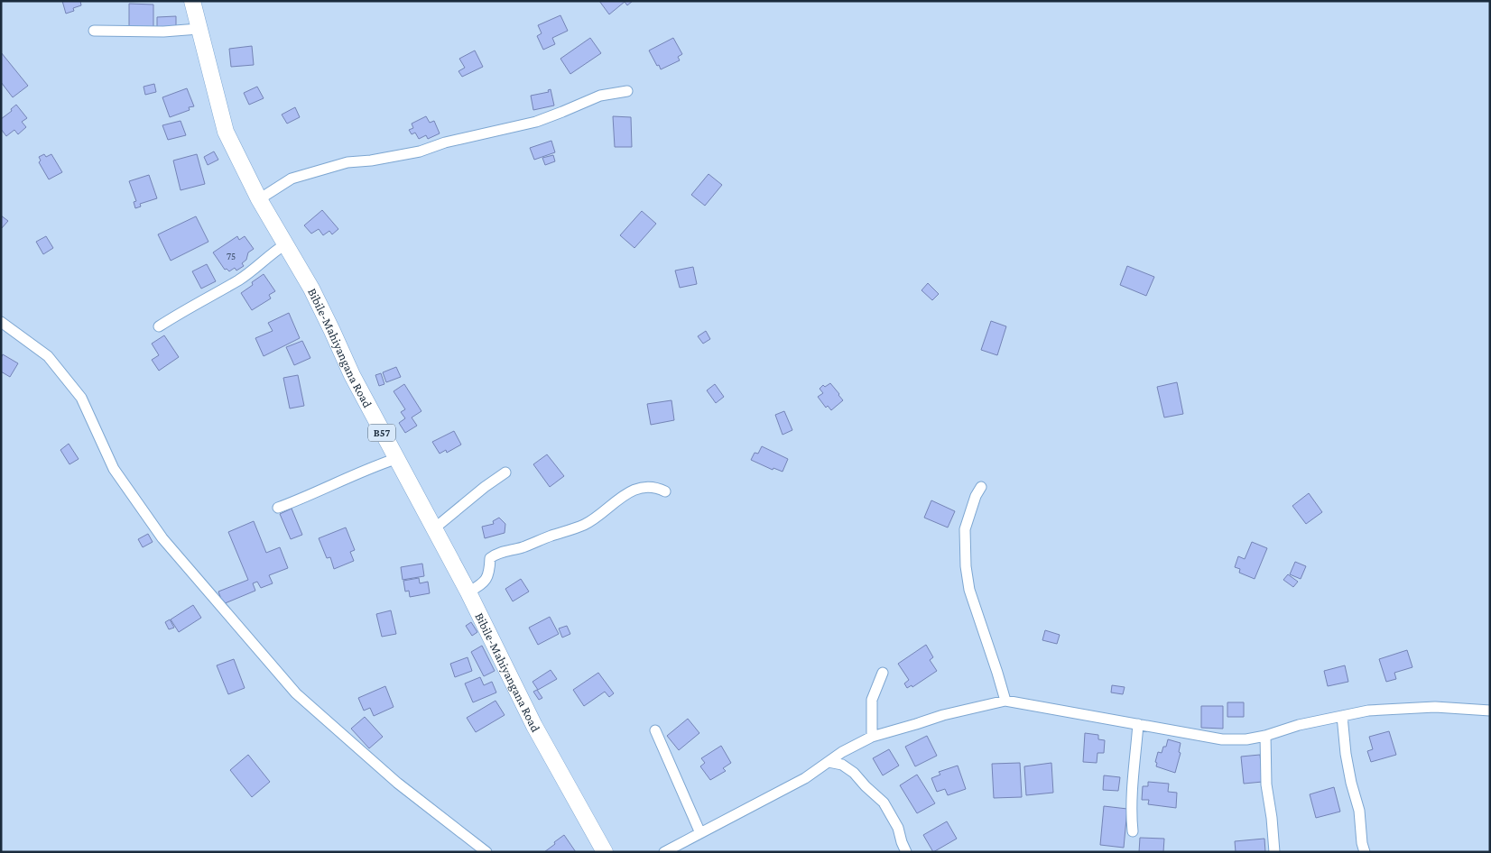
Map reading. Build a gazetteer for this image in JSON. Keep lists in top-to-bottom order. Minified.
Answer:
{"streets":{"main road":["Bibile-Mahiyangana Road","B57"]},"house_numbers":["75"]}
